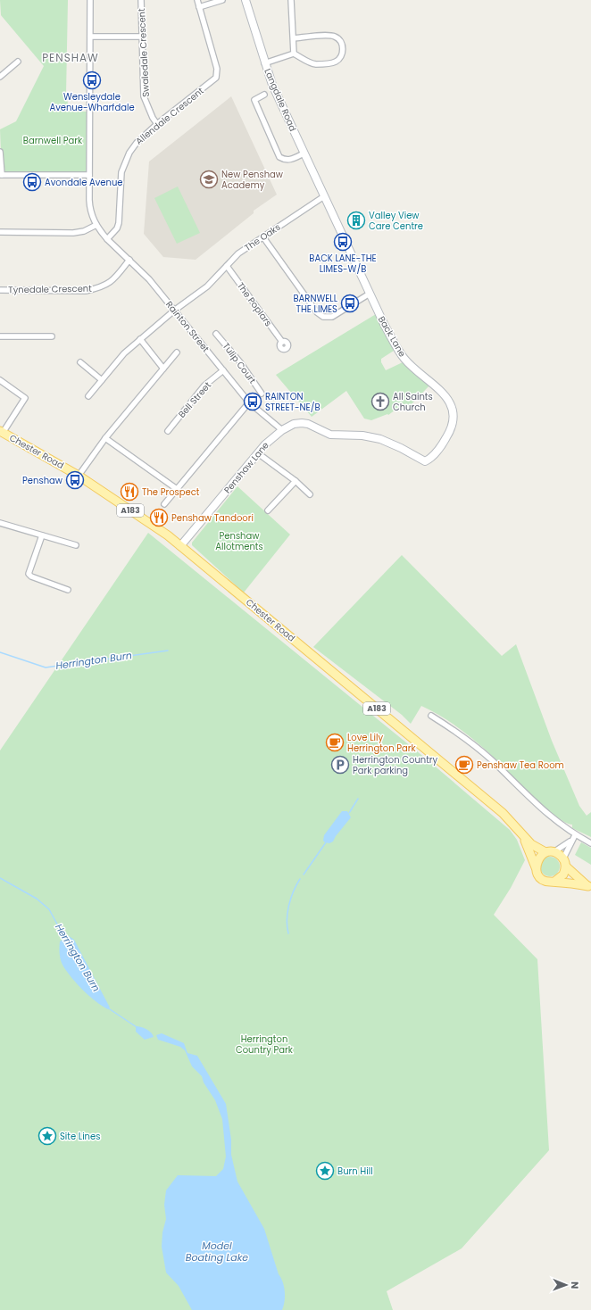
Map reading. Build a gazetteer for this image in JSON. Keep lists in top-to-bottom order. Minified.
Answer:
{"streets":{"main road":["Chester Road","A183"],"street":["Swaledale Crescent","Langdale Road","Allendale Crescent","The Oaks","Tynedale Crescent","The Poplars","Rainton Street","Back Lane","Tulip Court","Bell Street","Penshaw Lane"]},"crossings":[["Swaledale Crescent","Allendale Crescent"],["Langdale Road","The Oaks"],["Langdale Road","Back Lane"],["The Oaks","The Poplars"],["The Oaks","Rainton Street"],["The Oaks","Back Lane"],["Tynedale Crescent","Rainton Street"],["Rainton Street","Bell Street"],["Rainton Street","Penshaw Lane"],["Back Lane","Penshaw Lane"],["Chester Road","Penshaw Lane"]],"districts":["PENSHAW"],"water":["Herrington Burn","Model Boating Lake"],"parks":["Barnwell Park","Penshaw Allotments","Herrington Country Park"],"places":{"bus stop":["Wensleydale Avenue-Wharfdale","Avondale Avenue","BACK LANE-THE LIMES-W/B","BARNWELL THE LIMES","RAINTON STREET-NE/B","Penshaw"],"school or university":["New Penshaw Academy"],"building":["Valley View Care Centre"],"church":["All Saints Church"],"restaurant":["The Prospect","Penshaw Tandoori"],"cafe":["Love Lily Herrington Park","Penshaw Tea Room"],"parking":["Herrington Country Park parking"],"place":["Site Lines","Burn Hill"]},"north":"right"}
